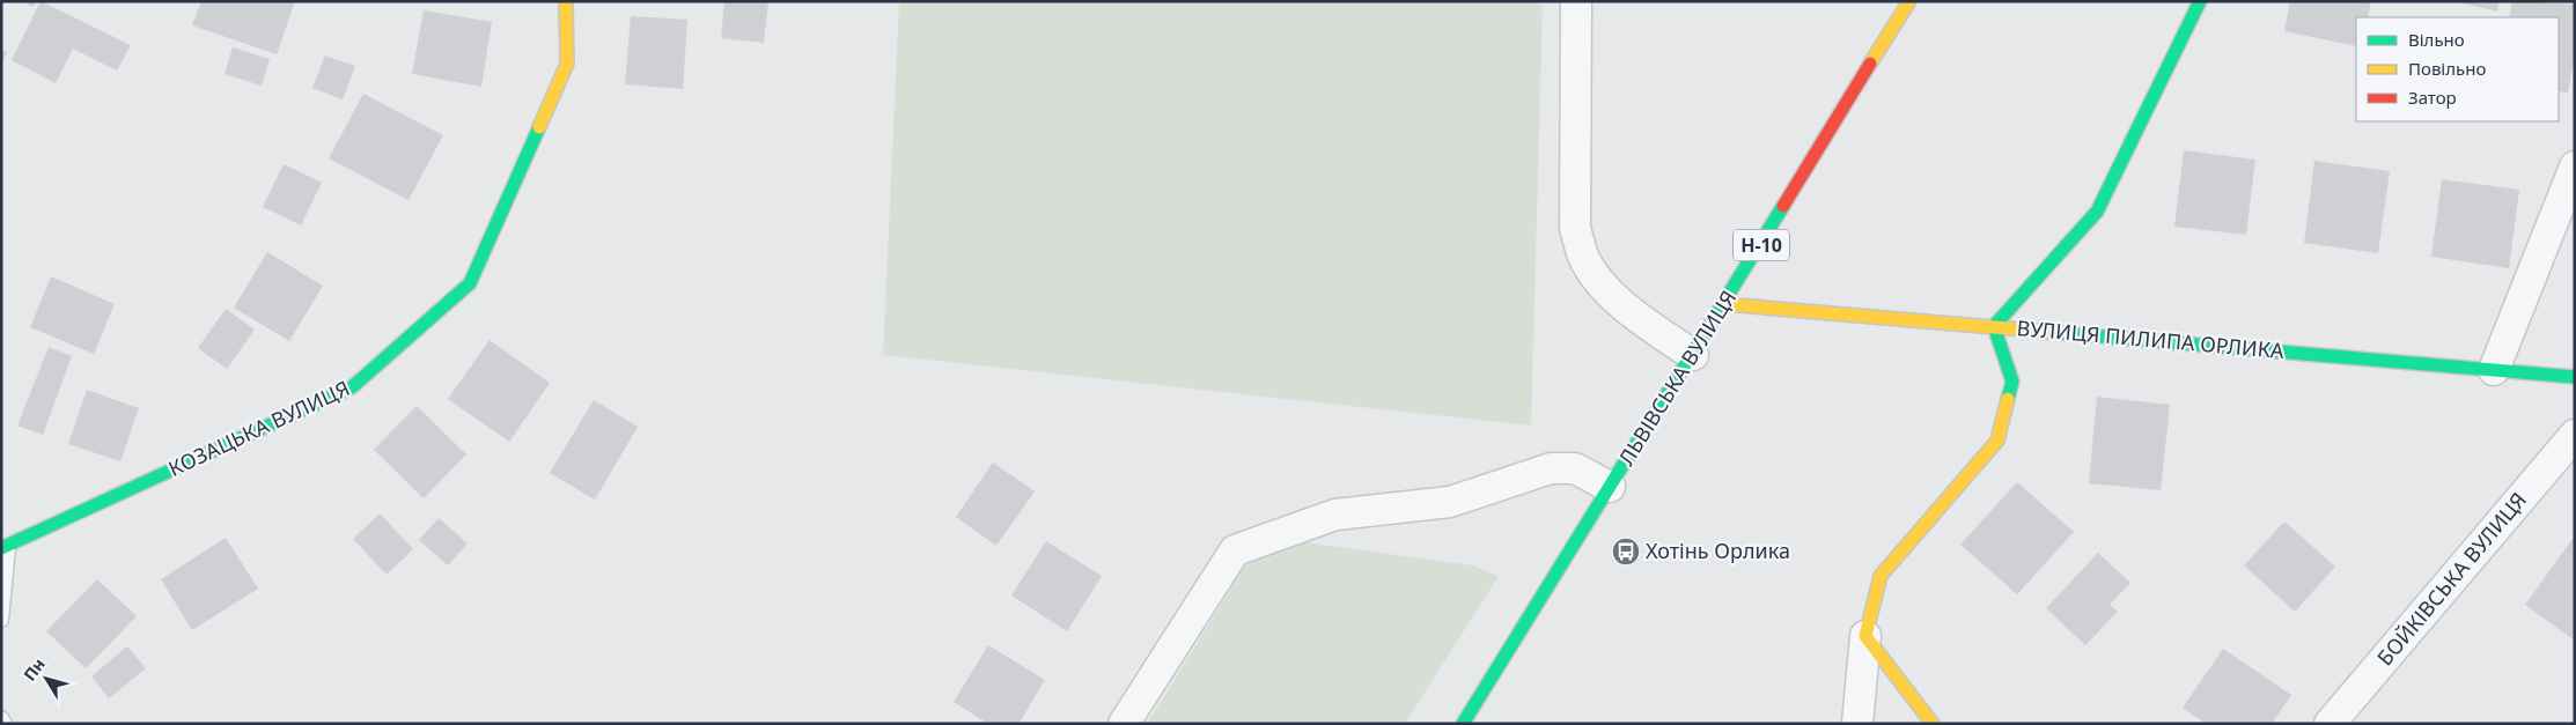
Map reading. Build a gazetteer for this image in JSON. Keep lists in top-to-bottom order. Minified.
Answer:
{"streets":{"street":["Н-10","ВУЛИЦЯ ПИЛИПА ОРЛИКА","ЛЬВІВСЬКА ВУЛИЦЯ","КОЗАЦЬКА ВУЛИЦЯ","БОЙКІВСЬКА ВУЛИЦЯ"]},"crossings":[["ВУЛИЦЯ ПИЛИПА ОРЛИКА","ЛЬВІВСЬКА ВУЛИЦЯ"]],"places":{"bus stop":["Хотінь Орлика"]},"legend":["Вільно","Повільно","Затор"],"north":"top left"}
